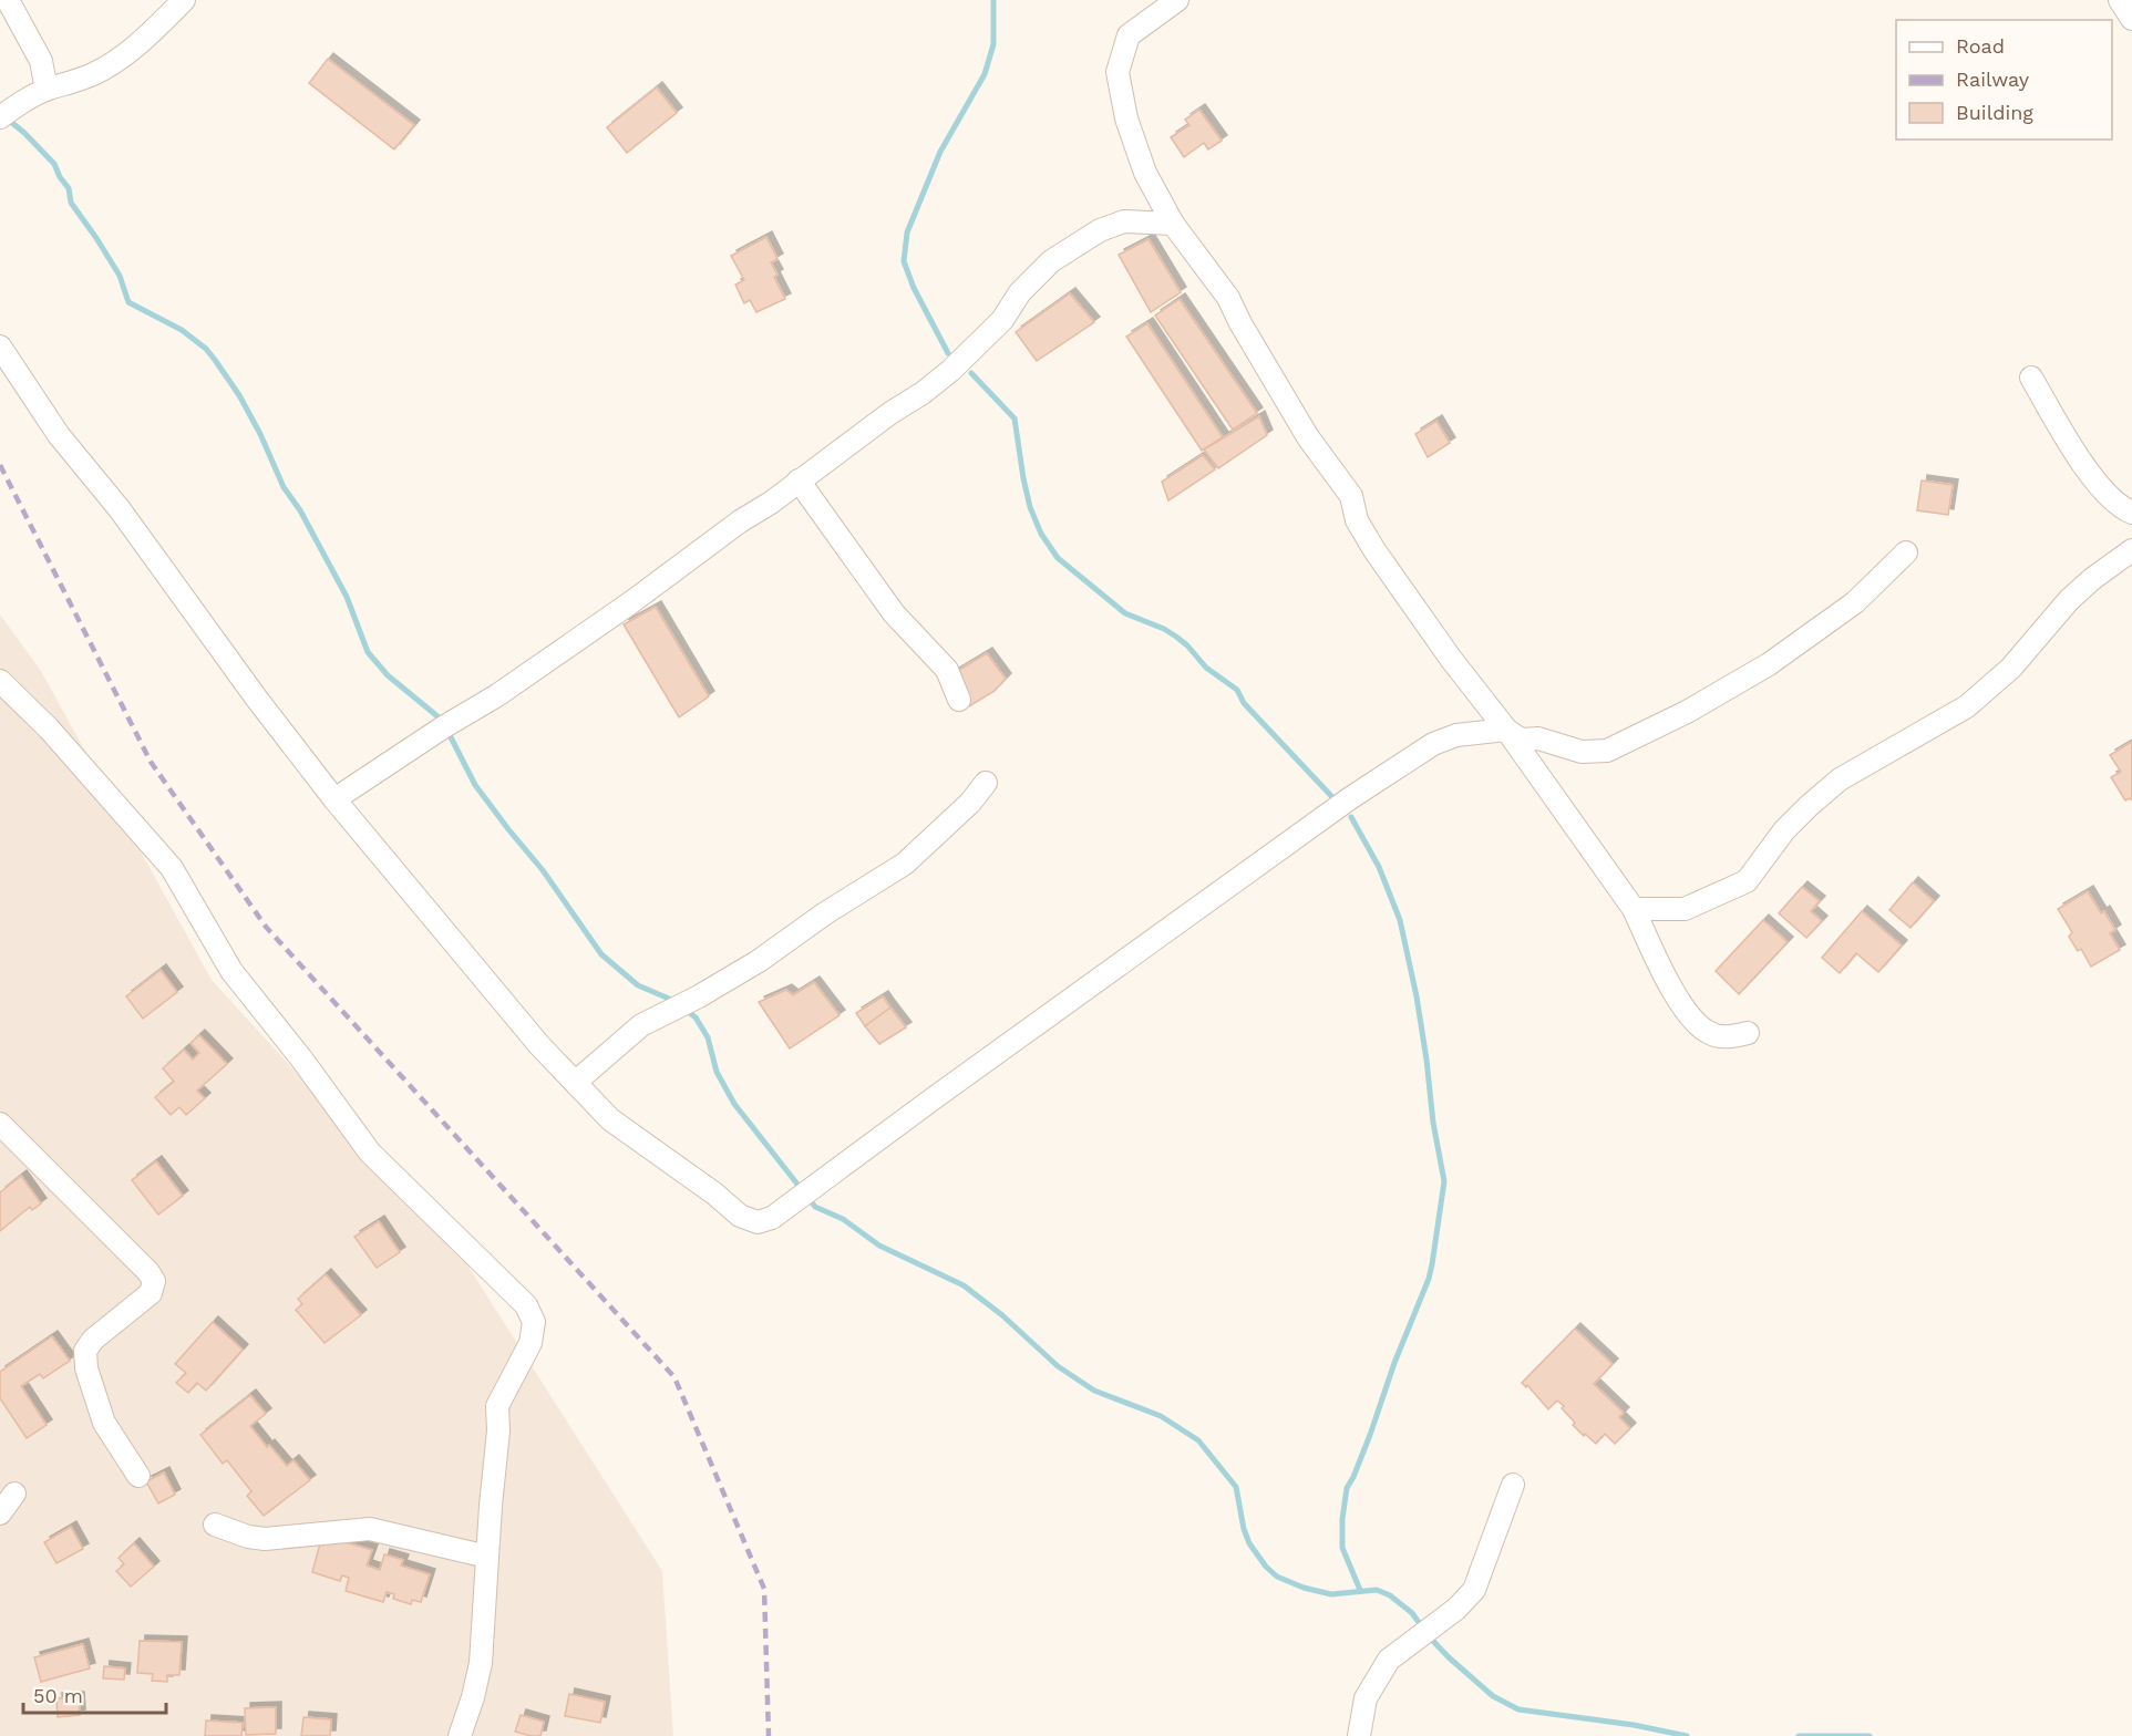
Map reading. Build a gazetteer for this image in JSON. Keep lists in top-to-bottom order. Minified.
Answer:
{"legend":["Road","Railway","Building"],"scale_bar":"50 m"}
